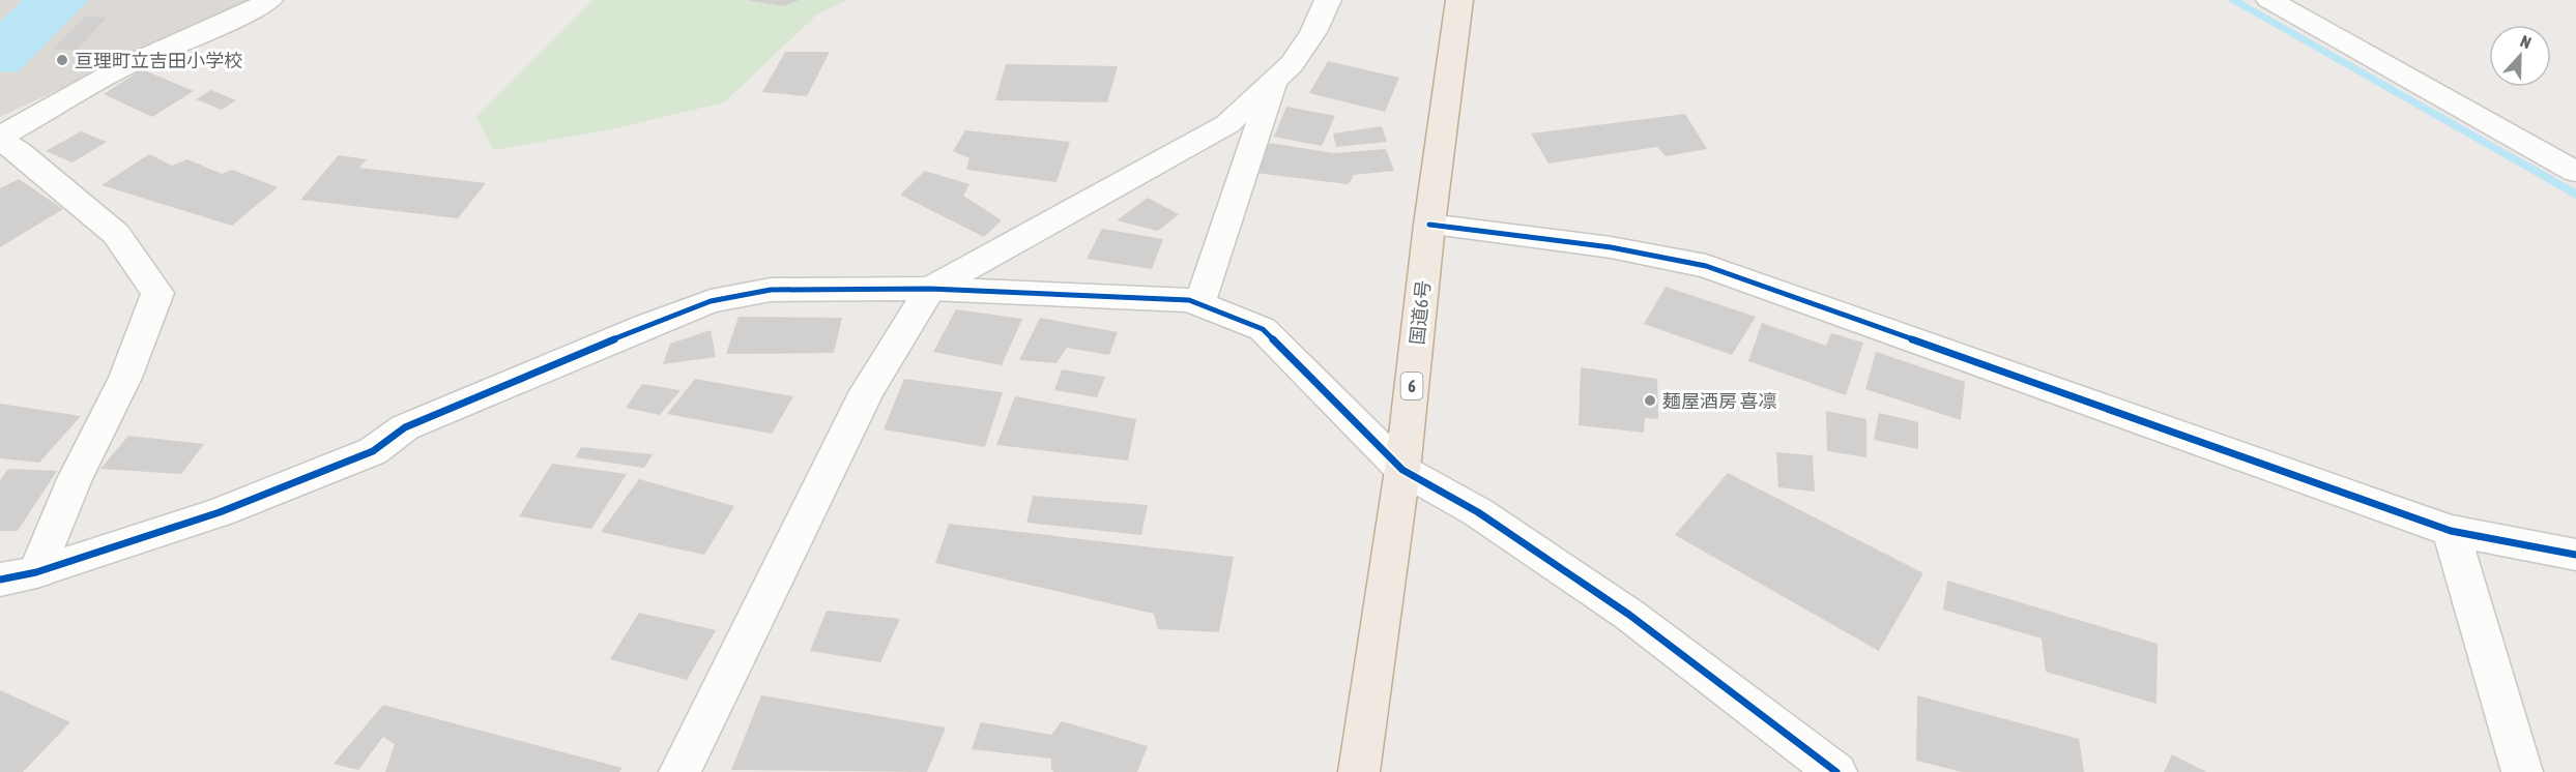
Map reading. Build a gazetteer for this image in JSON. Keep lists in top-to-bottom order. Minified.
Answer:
{"streets":{"highway":["国道6号","6"]},"places":["亘理町立吉田小学校","麺屋酒房 喜凛"],"north":"top"}
